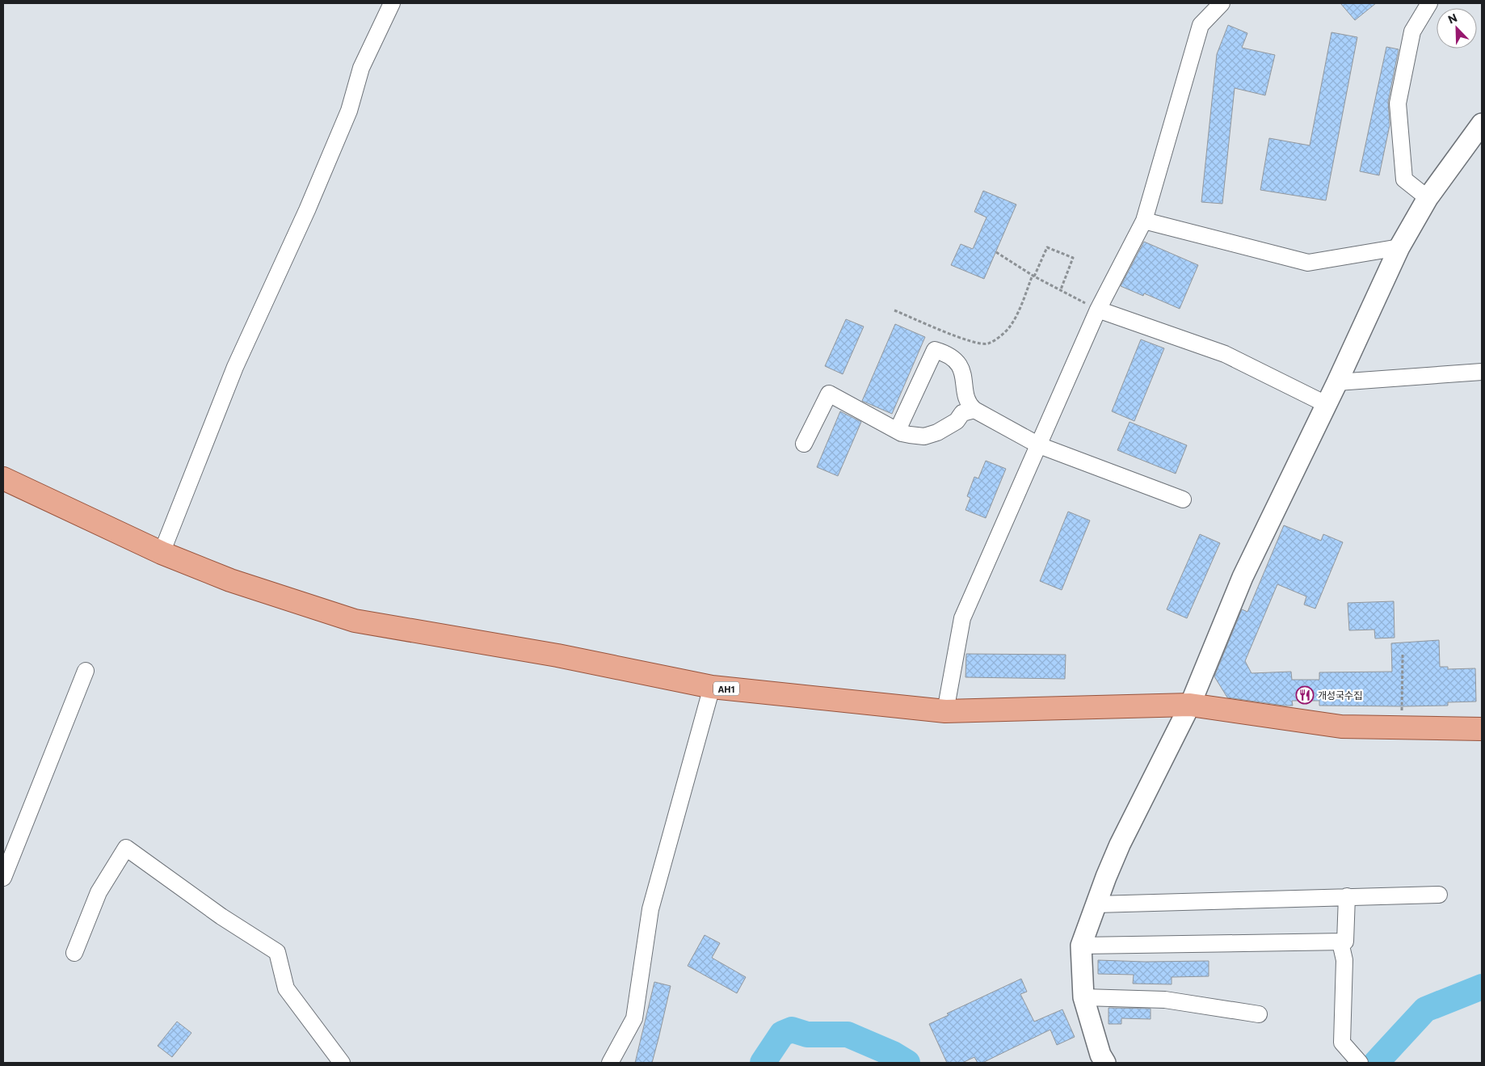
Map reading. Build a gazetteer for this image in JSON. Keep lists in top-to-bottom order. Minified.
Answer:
{"streets":{"main road":["AH1"]},"places":{"restaurant":["개성국수집"]},"north":"top left"}
